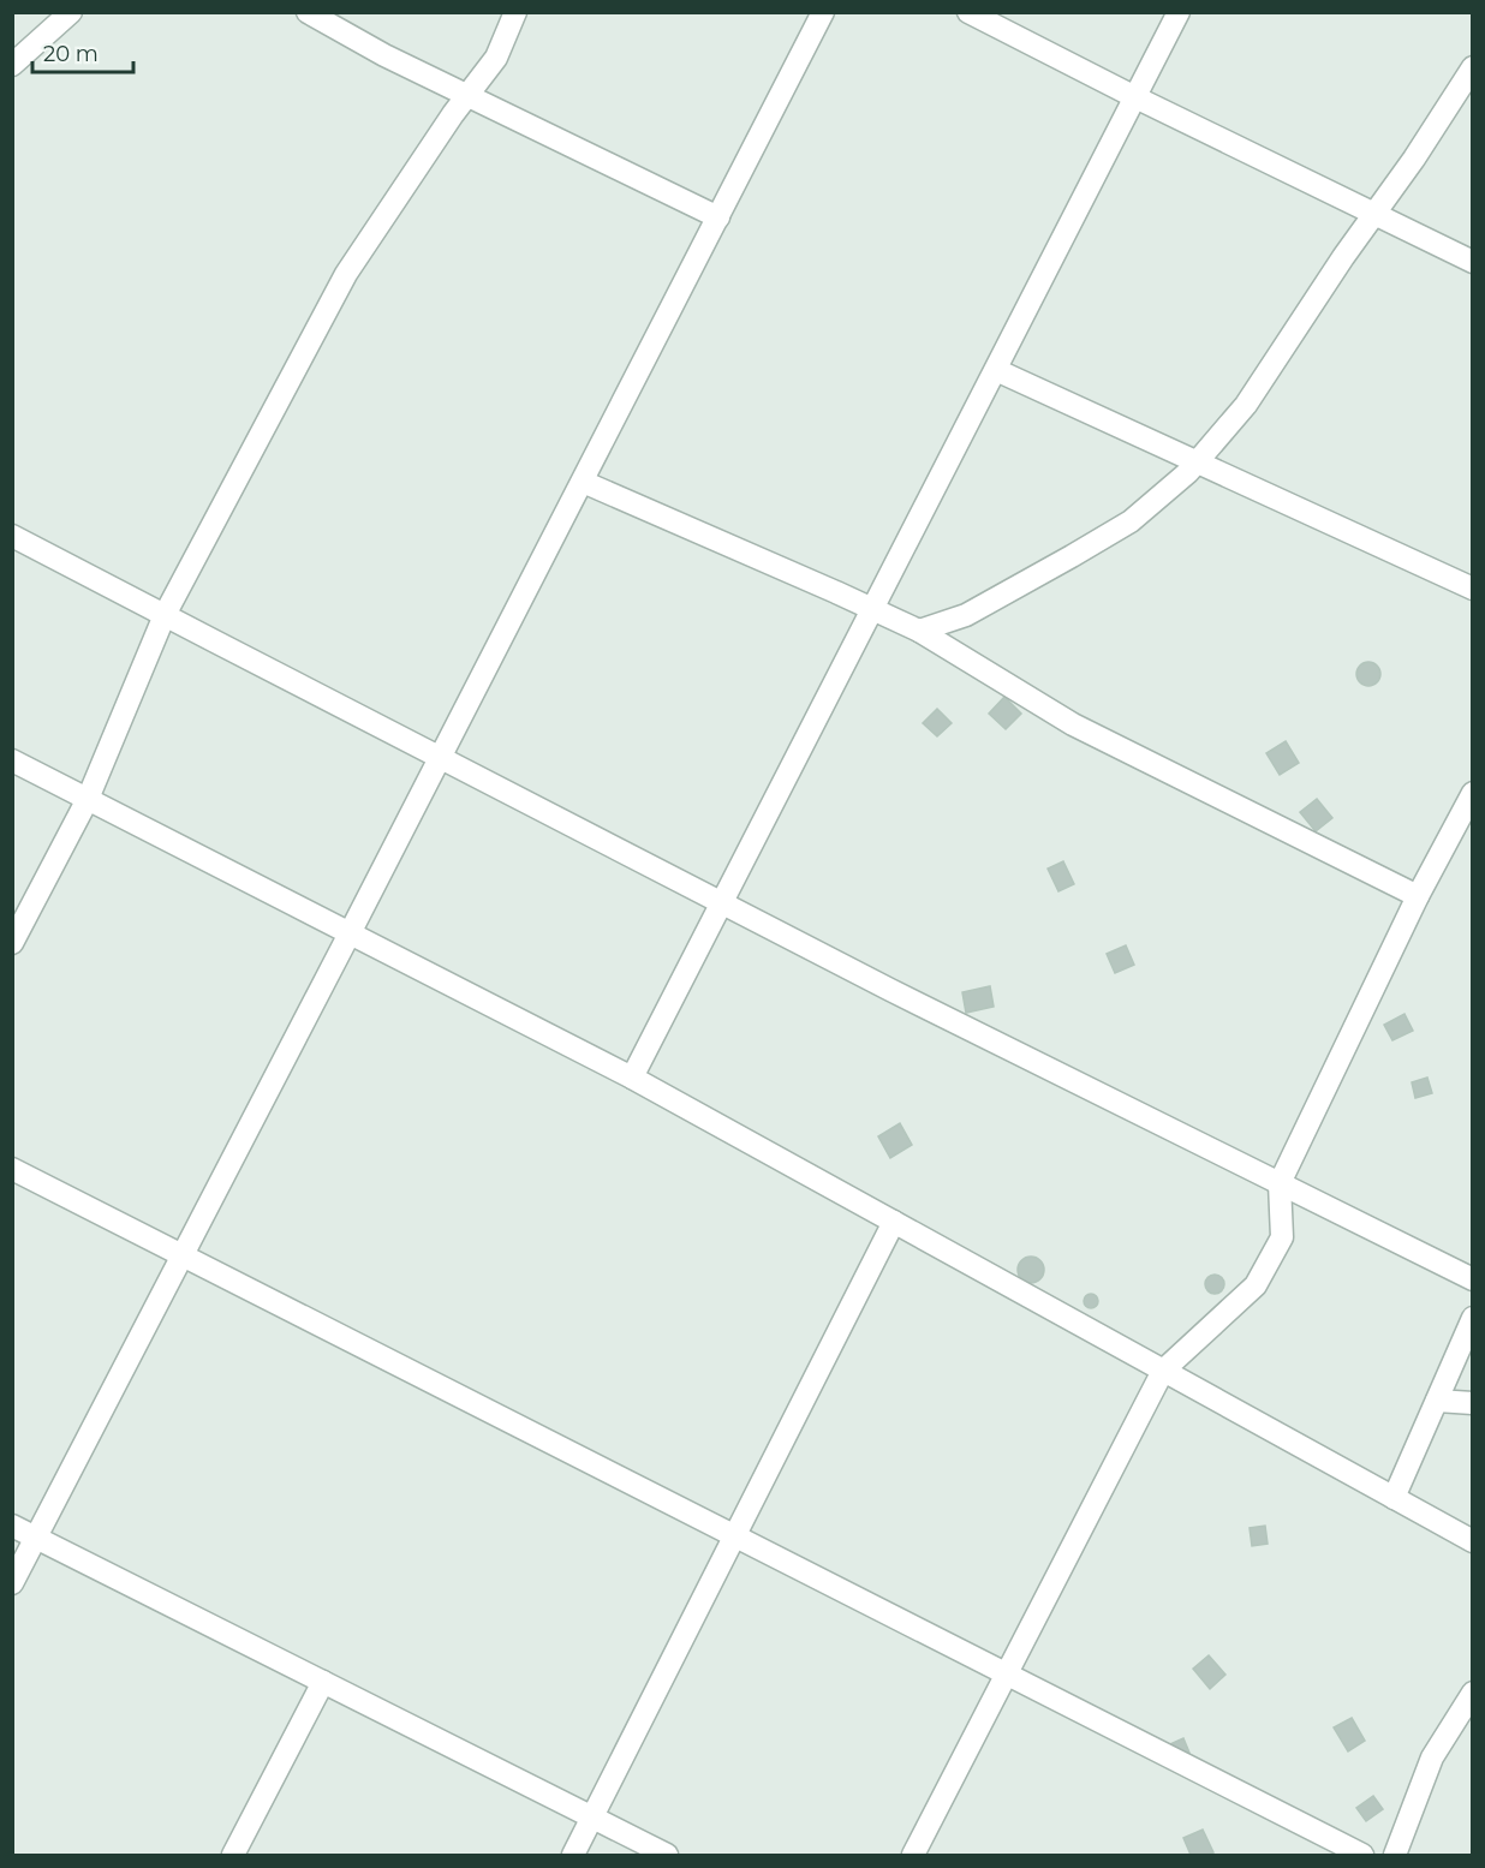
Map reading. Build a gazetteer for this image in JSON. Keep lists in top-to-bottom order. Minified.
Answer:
{"scale_bar":"20 m"}
